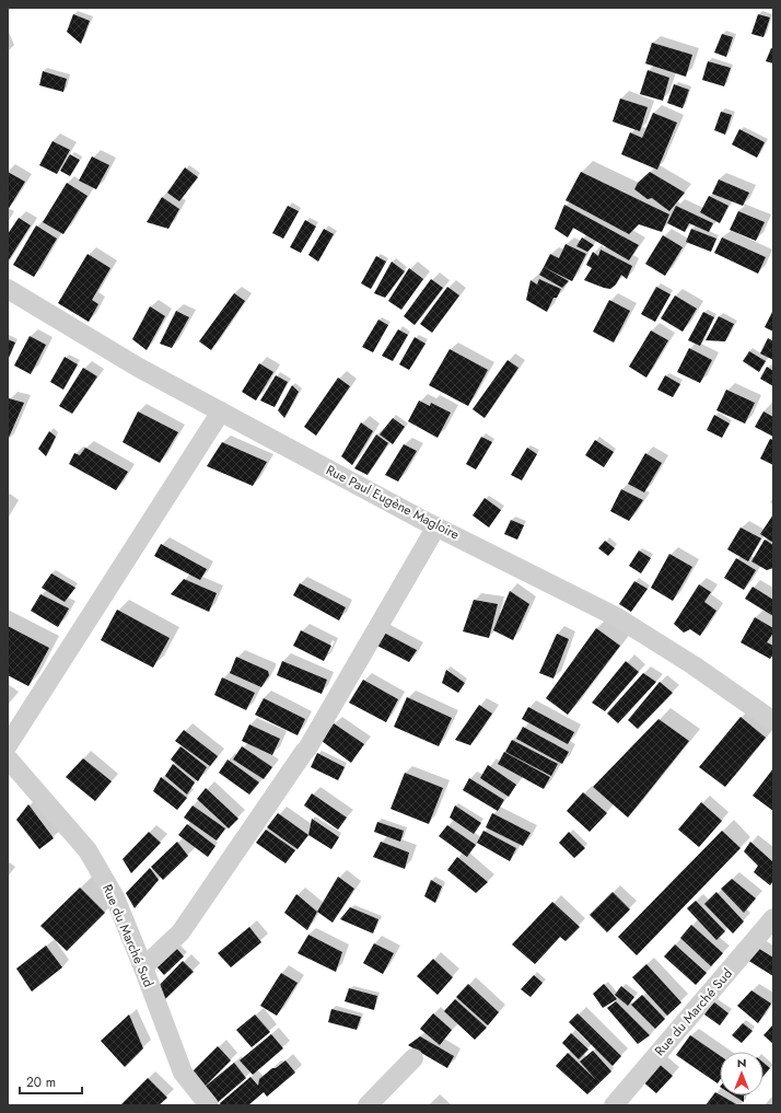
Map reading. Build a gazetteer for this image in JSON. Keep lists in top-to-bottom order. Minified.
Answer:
{"streets":{"street":["Rue Paul Eugène Magloire","Rue du Marché Sud"]},"scale_bar":"20 m","north":"top"}
